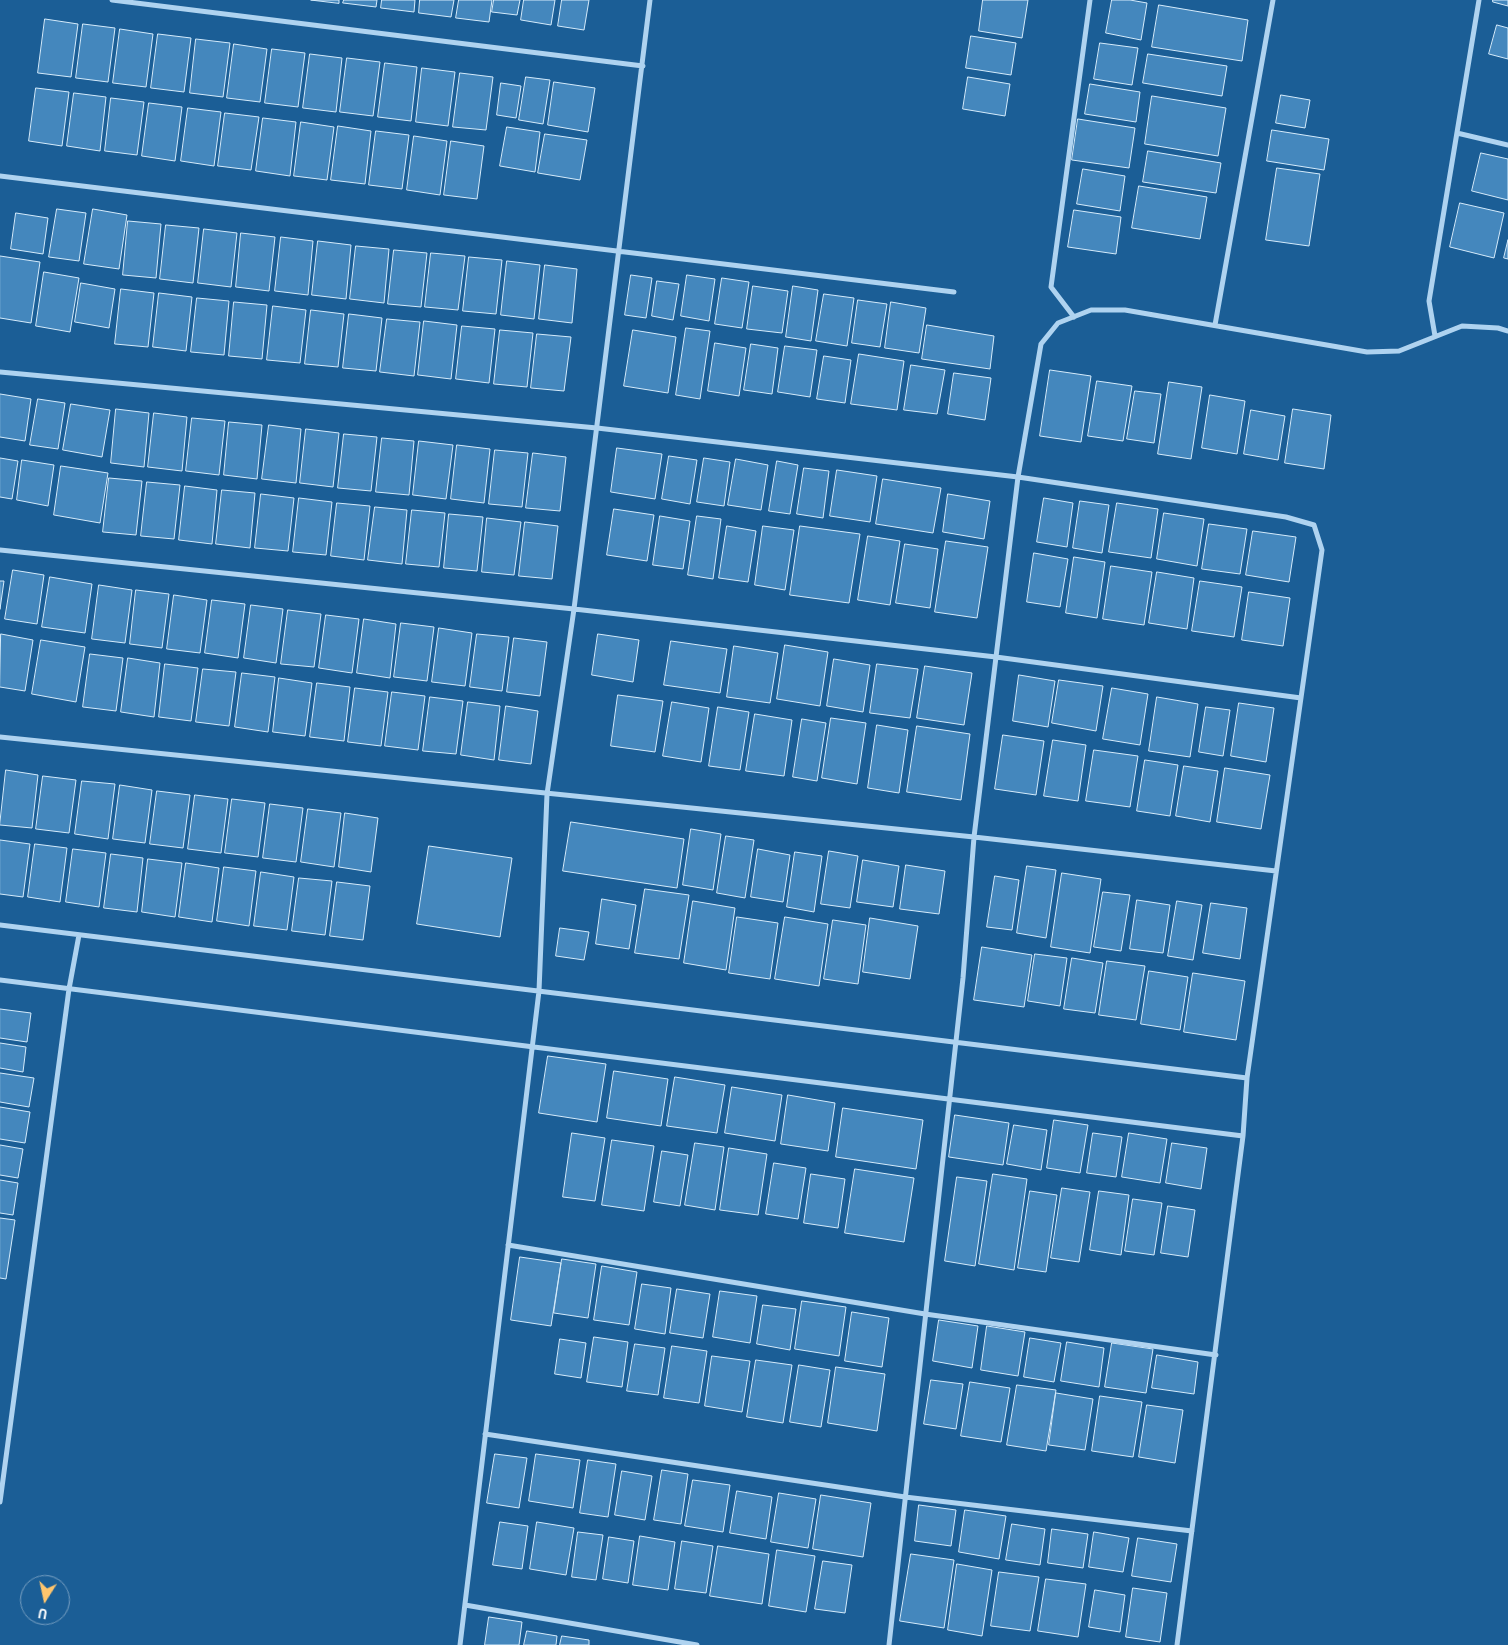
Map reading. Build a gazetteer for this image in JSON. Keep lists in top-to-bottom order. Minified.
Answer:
{"north":"bottom"}
